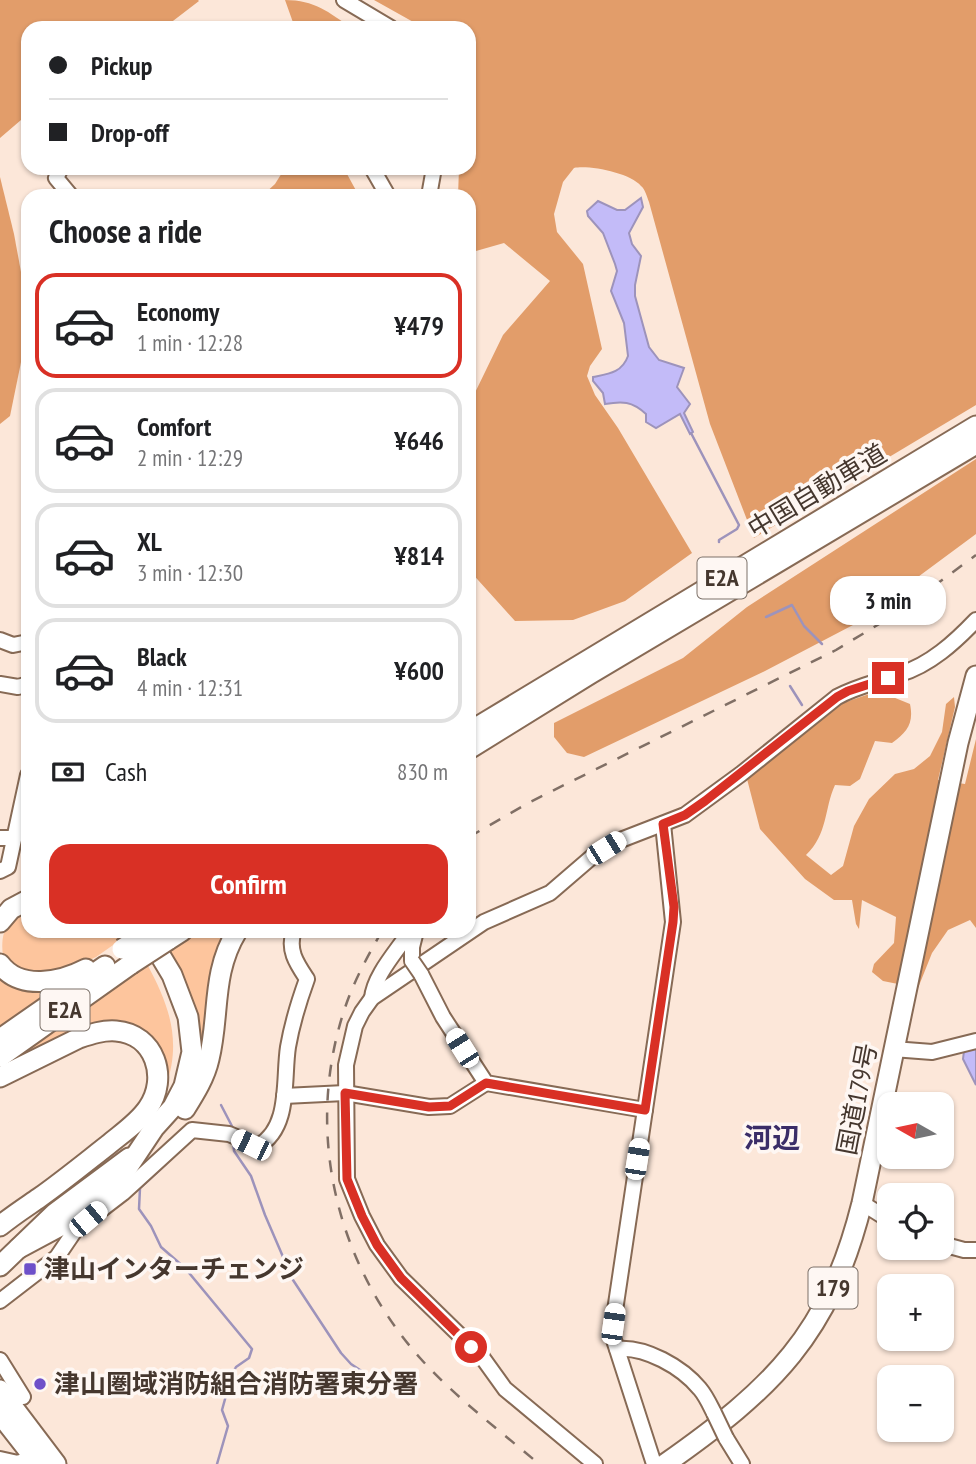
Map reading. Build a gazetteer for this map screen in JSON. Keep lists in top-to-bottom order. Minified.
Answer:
{"streets":{"highway":["中国自動車道","E2A","国道179号","179"]},"districts":["河辺"],"places":{"transit":["津山インターチェンジ"],"other":["津山圏域消防組合消防署東分署"]},"north":"left","page":{"banner":["Pickup","Drop-off"],"heading":"Choose a ride","list":[{"name":"Economy","note":"1 min · 12:28","value":"¥479"},{"name":"Comfort","note":"2 min · 12:29","value":"¥646"},{"name":"XL","note":"3 min · 12:30","value":"¥814"},{"name":"Black","note":"4 min · 12:31","value":"¥600"}],"bubble":"3 min","pay":["Cash","830 m"],"buttons":"Confirm","map_buttons":["+","−"]}}
